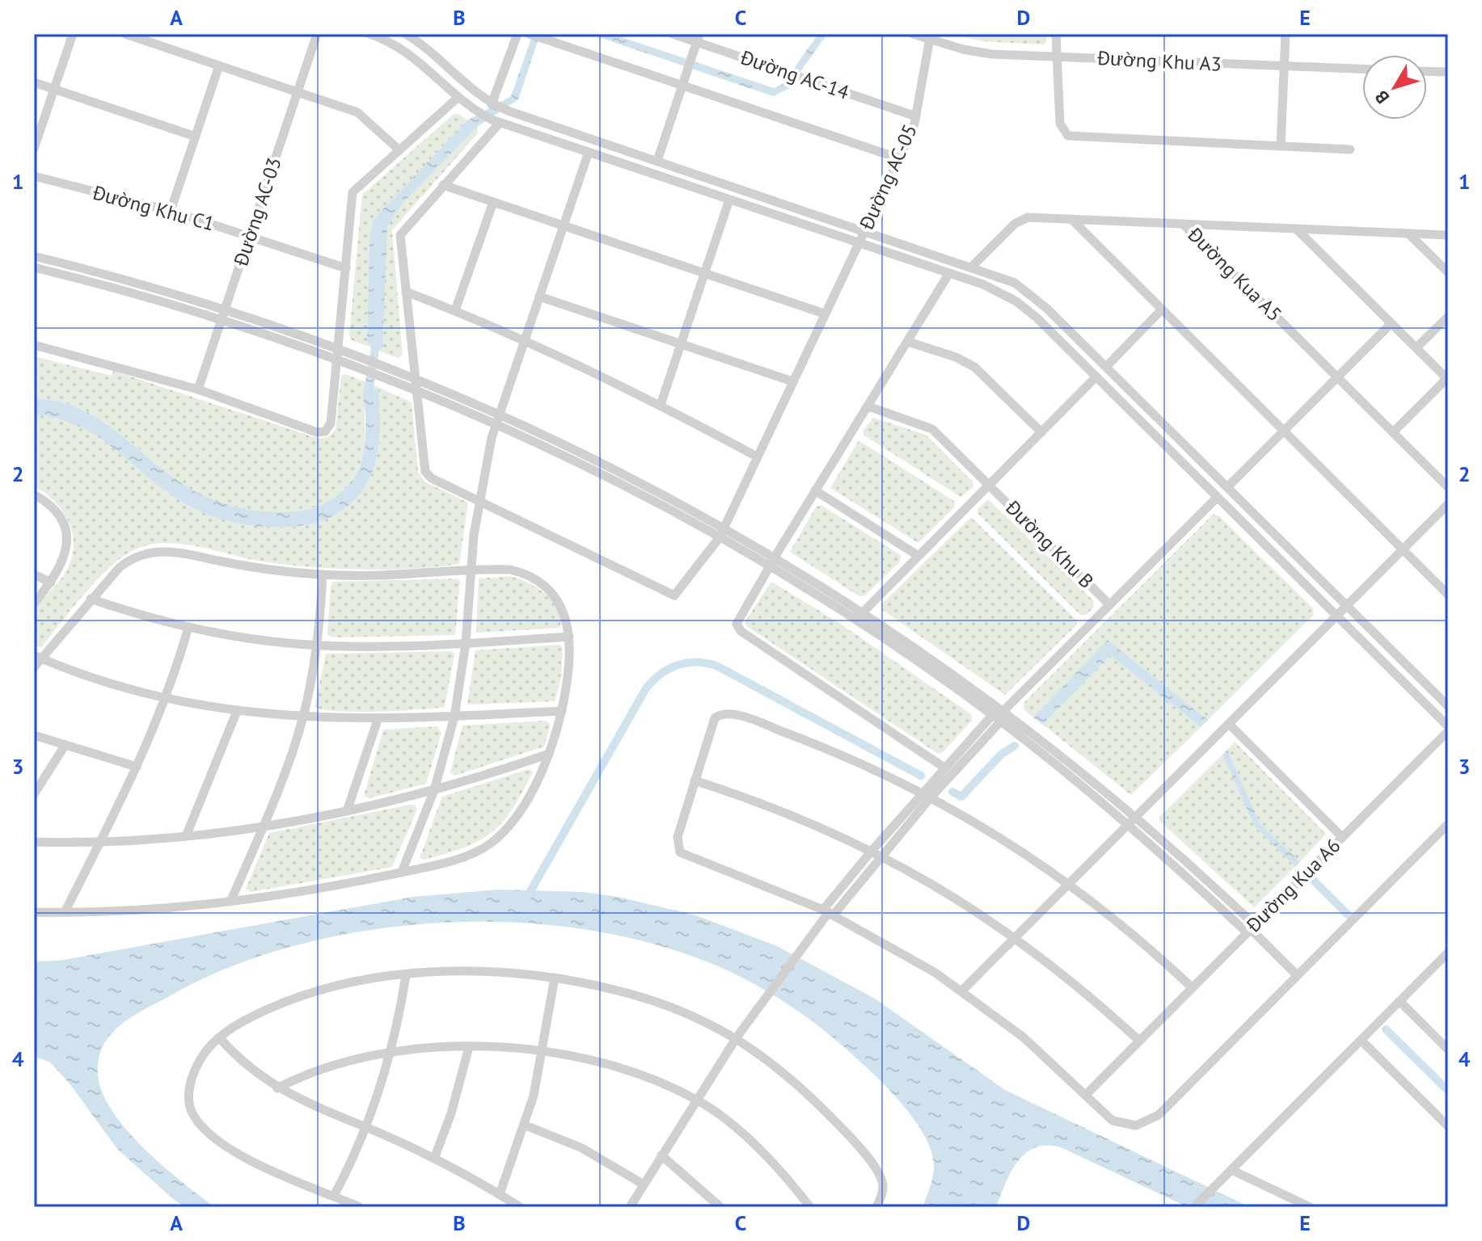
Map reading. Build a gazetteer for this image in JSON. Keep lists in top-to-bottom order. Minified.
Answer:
{"streets":{"street":["Đường Khu A3","Đường AC-14","Đường AC-05","Đường Khu C1","Đường AC-03","Đường Kua A5","Đường Khu B","Đường Kua A6"]},"crossings":[["Đường Khu A3","Đường AC-05"],["Đường AC-14","Đường AC-05"],["Đường Khu C1","Đường AC-03"]],"north":"bottom left","grid":{"columns":["A","B","C","D","E"],"rows":["1","2","3","4"]}}
